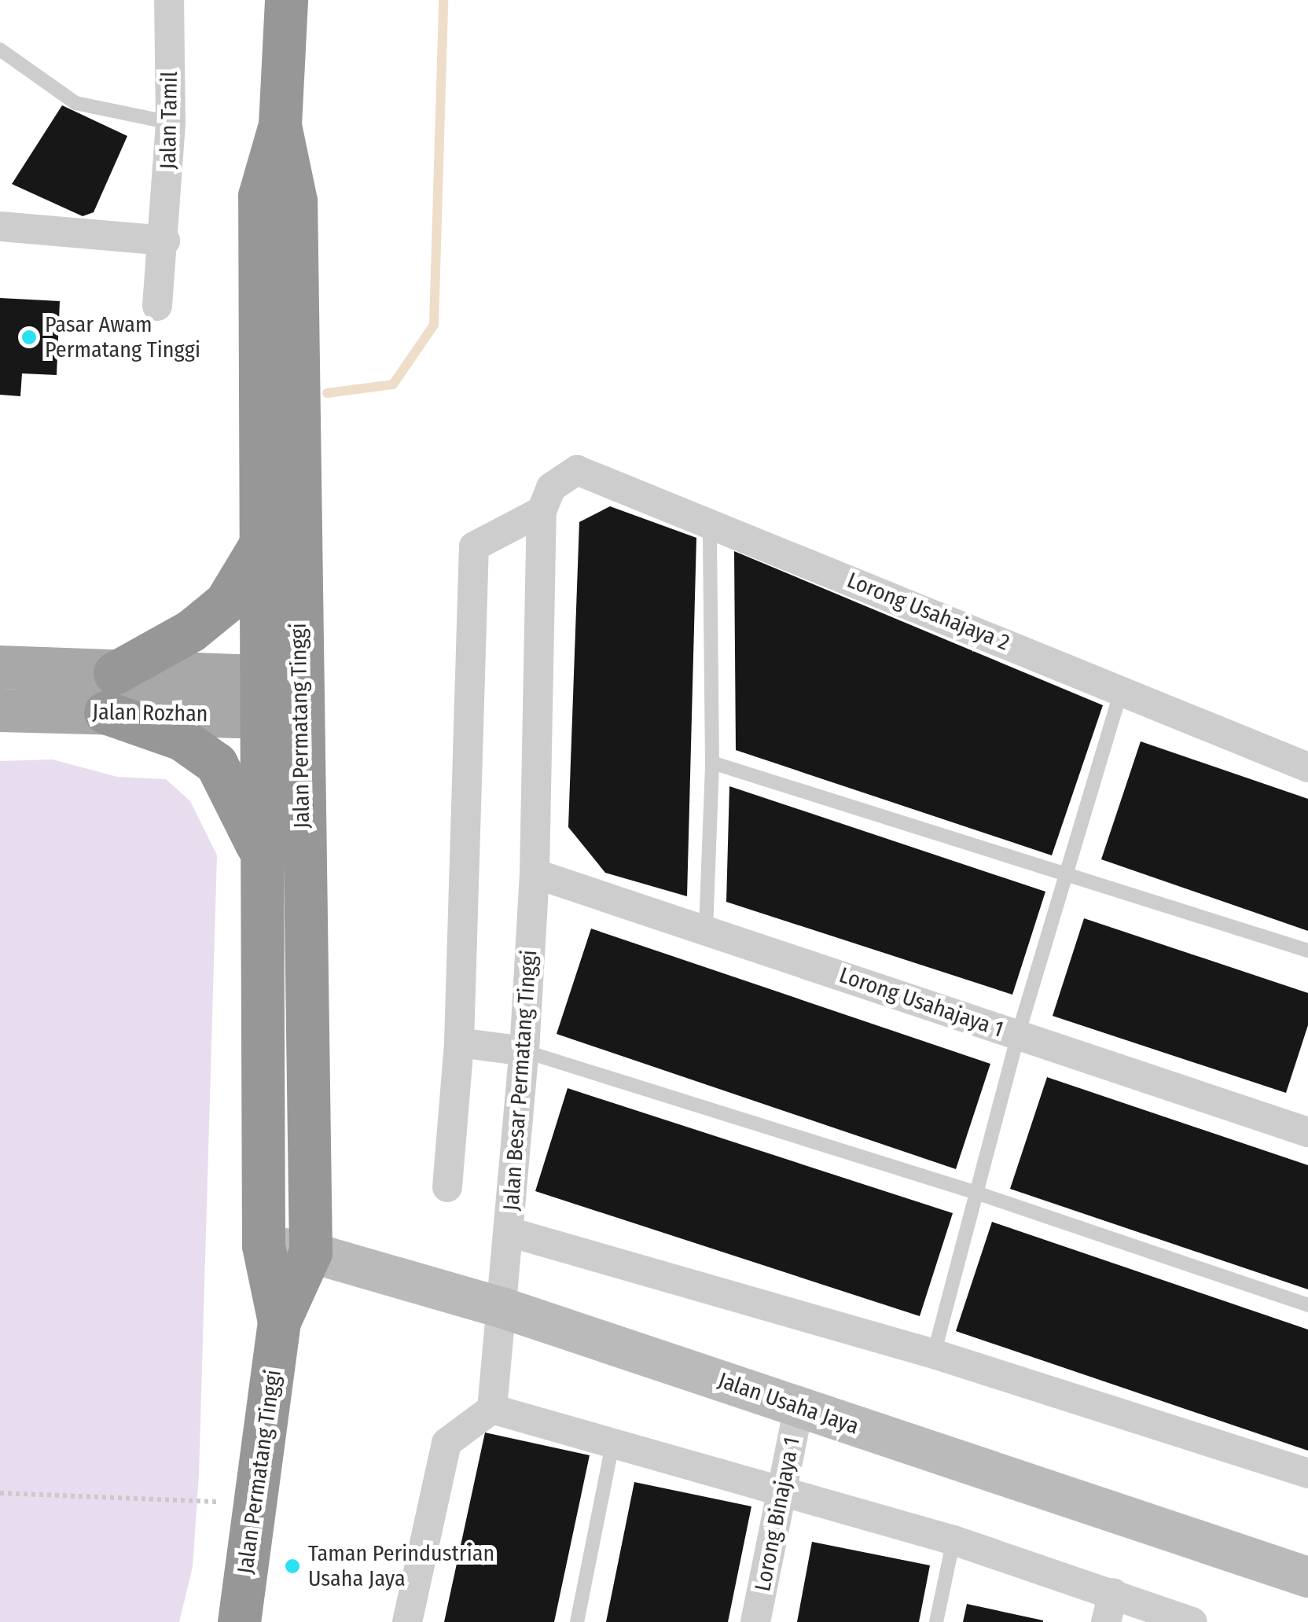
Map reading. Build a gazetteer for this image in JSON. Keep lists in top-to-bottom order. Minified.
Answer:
{"streets":{"highway":["Jalan Permatang Tinggi"],"main road":["Jalan Rozhan"],"street":["Jalan Tamil","Lorong Usahajaya 2","Lorong Usahajaya 1","Jalan Besar Permatang Tinggi","Jalan Usaha Jaya","Lorong Binajaya 1"]},"crossings":[["Lorong Usahajaya 2","Jalan Besar Permatang Tinggi"],["Jalan Rozhan","Jalan Permatang Tinggi"],["Jalan Permatang Tinggi","Jalan Usaha Jaya"],["Lorong Usahajaya 1","Jalan Besar Permatang Tinggi"],["Jalan Besar Permatang Tinggi","Jalan Usaha Jaya"],["Jalan Usaha Jaya","Lorong Binajaya 1"]],"places":["Pasar Awam Permatang Tinggi","Taman Perindustrian Usaha Jaya"]}
